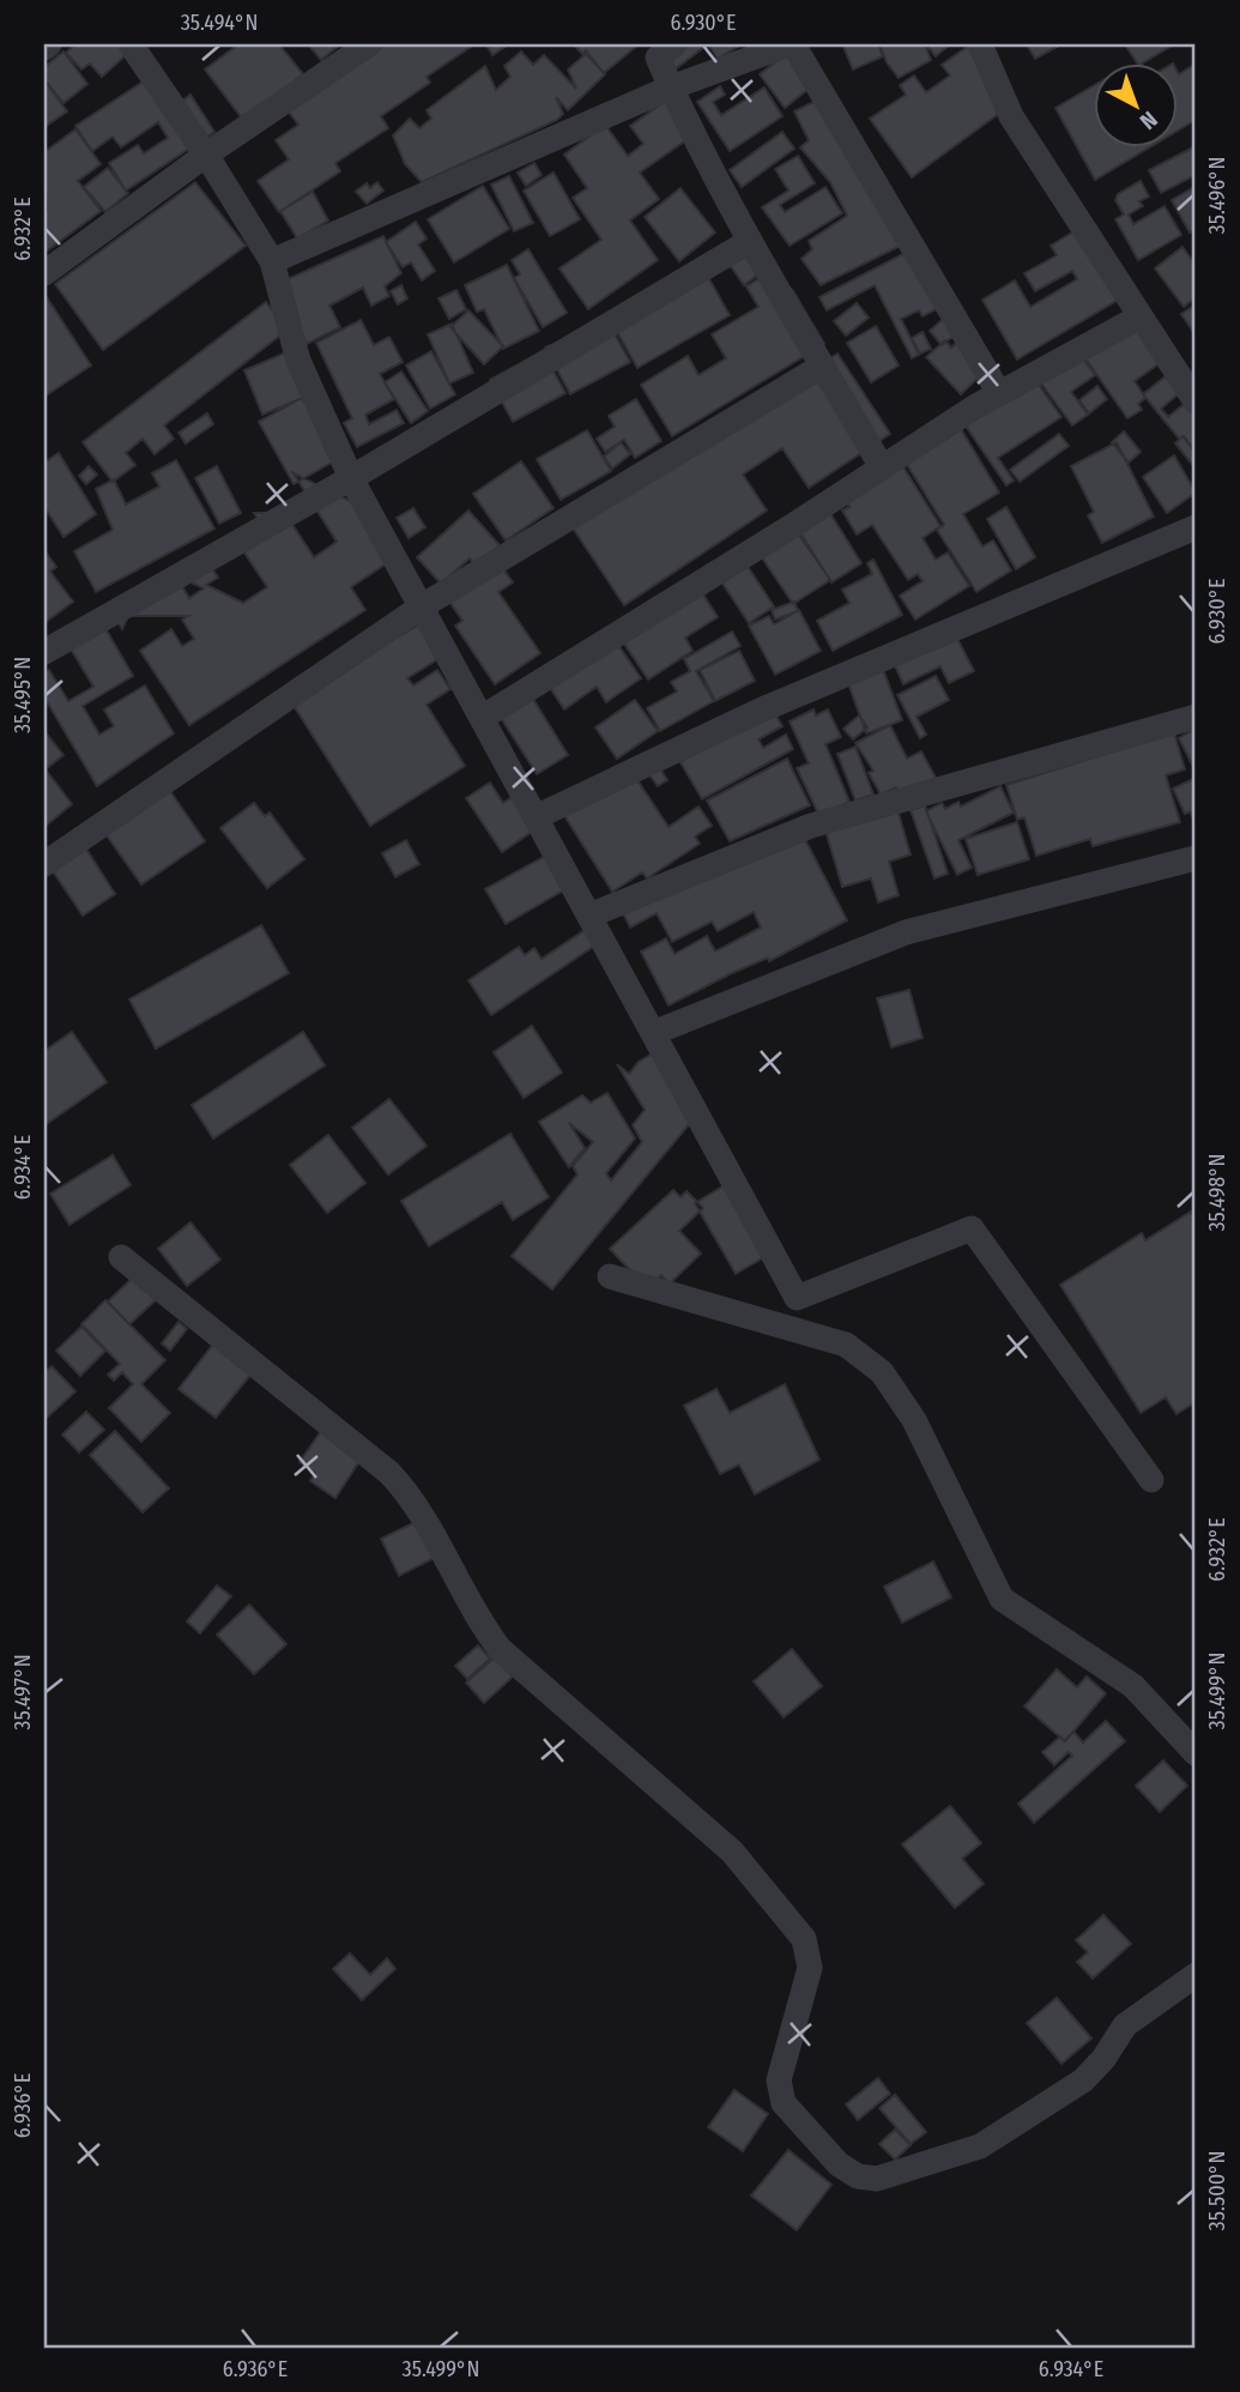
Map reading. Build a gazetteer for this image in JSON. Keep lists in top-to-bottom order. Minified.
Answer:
{"north":"bottom right","coordinates":["35.494°N","6.930°E","35.496°N","6.932°E","35.495°N","6.934°E","35.498°N","35.499°N","35.497°N","6.936°E","35.500°N"]}
